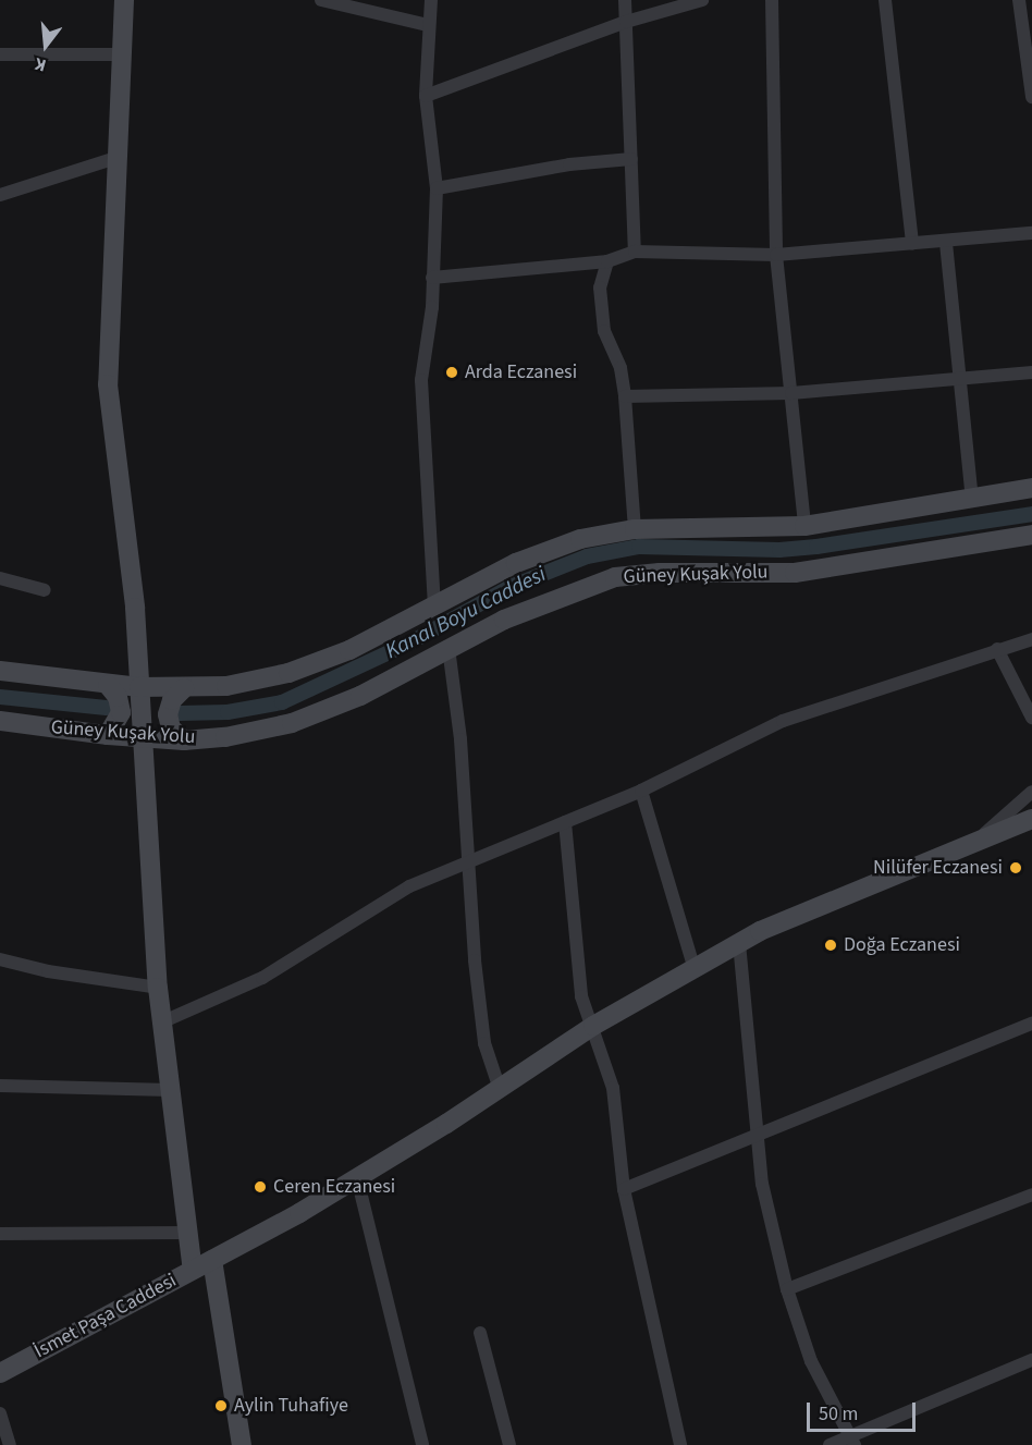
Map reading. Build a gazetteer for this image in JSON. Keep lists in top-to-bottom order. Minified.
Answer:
{"streets":{"main road":["Güney Kuşak Yolu","İsmet Paşa Caddesi"]},"water":["Kanal Boyu Caddesi"],"places":["Arda Eczanesi","Nilüfer Eczanesi","Doğa Eczanesi","Ceren Eczanesi","Aylin Tuhafiye"],"scale_bar":"50 m","north":"bottom"}
